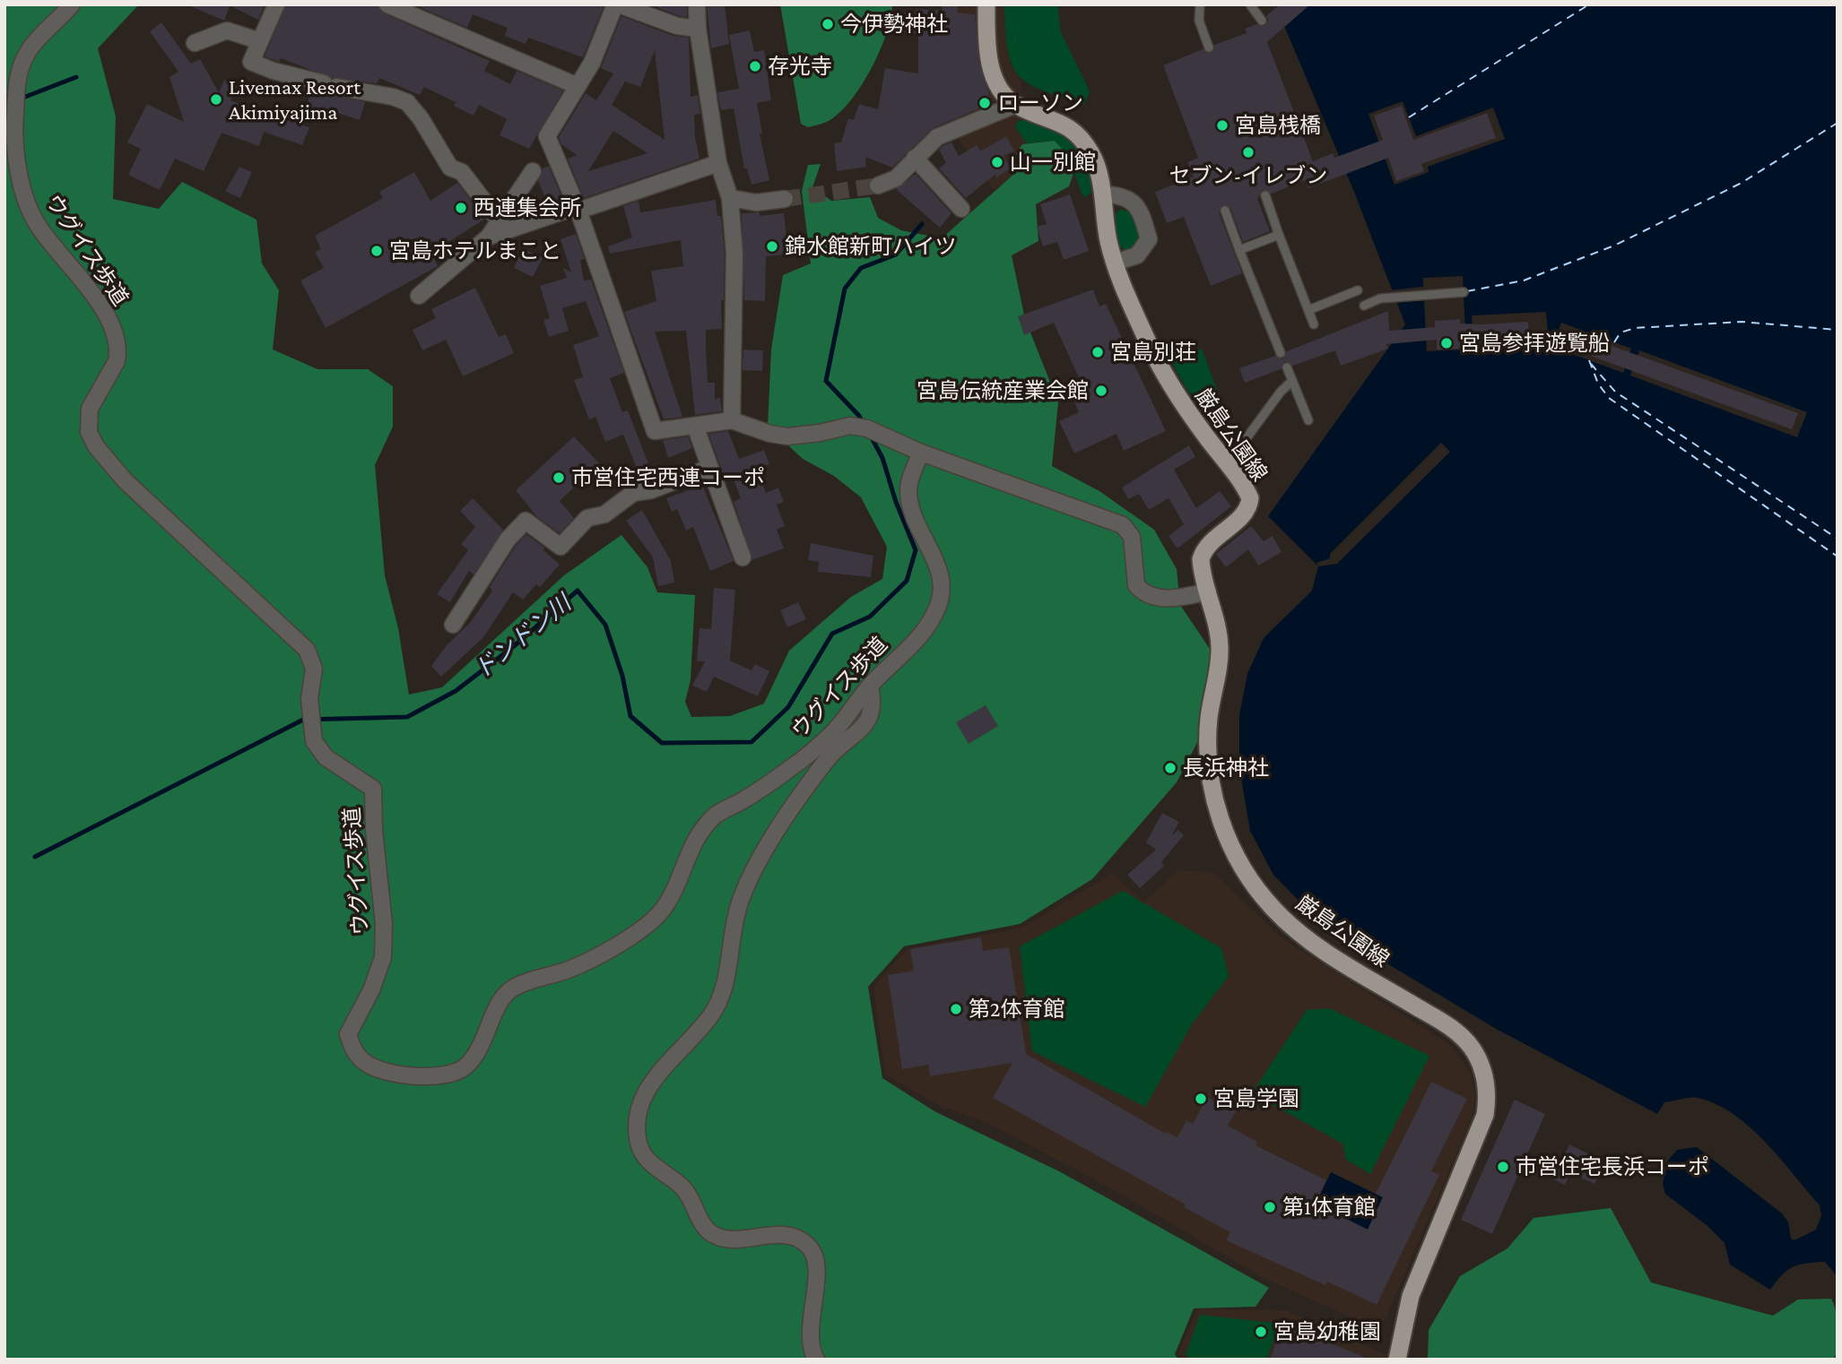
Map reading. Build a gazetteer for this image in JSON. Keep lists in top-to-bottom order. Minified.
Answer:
{"streets":{"main road":["厳島公園線"],"street":["ウグイス歩道"]},"water":["ドンドン川"],"places":["今伊勢神社","存光寺","Livemax Resort Akimiyajima","ローソン","宮島桟橋","セブン-イレブン","山一別館","西連集会所","錦水館新町ハイツ","宮島ホテルまこと","宮島参拝遊覧船","宮島別荘","宮島伝統産業会館","市営住宅西連コーポ","長浜神社","第2体育館","宮島学園","市営住宅長浜コーポ","第1体育館","宮島幼稚園"]}
